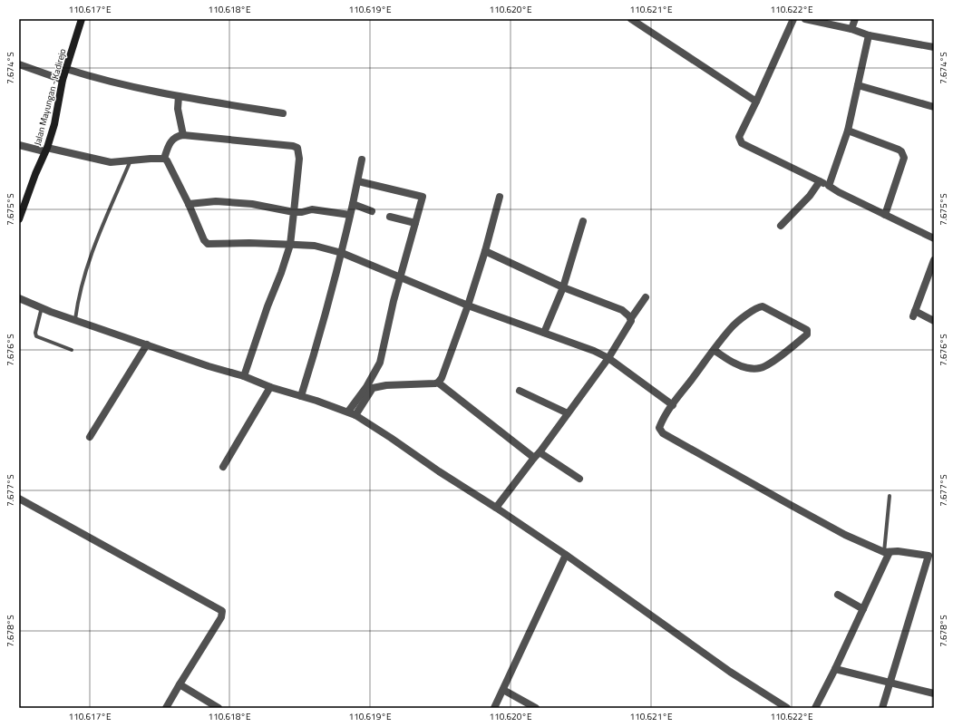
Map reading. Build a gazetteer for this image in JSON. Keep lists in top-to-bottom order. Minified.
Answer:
{"streets":{"main road":["Jalan Mayungan - Kadirejo"]},"coordinates":["110.617°E","110.618°E","110.619°E","110.620°E","110.621°E","110.622°E","7.674°S","7.675°S","7.676°S","7.677°S","7.678°S"]}
